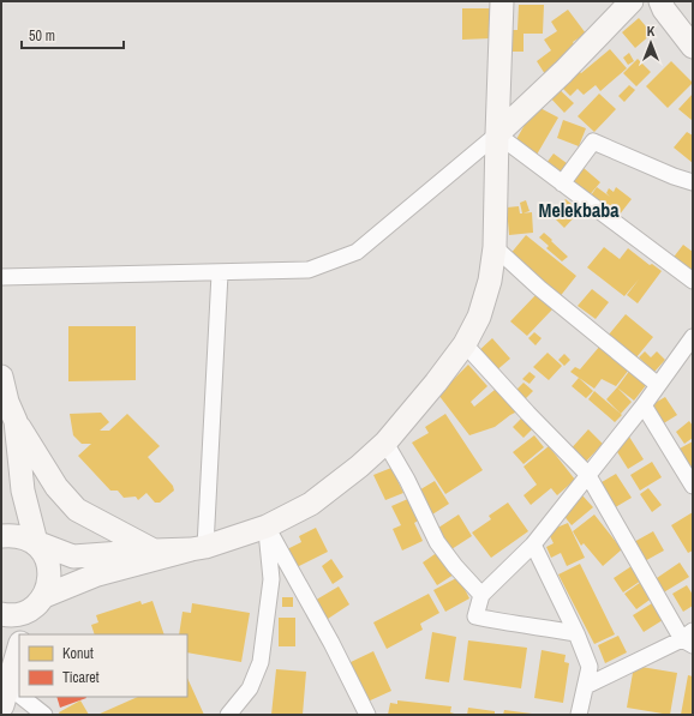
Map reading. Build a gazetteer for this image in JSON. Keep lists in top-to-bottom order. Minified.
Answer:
{"districts":["Melekbaba"],"legend":["Konut","Ticaret"],"scale_bar":"50 m","north":"top"}
